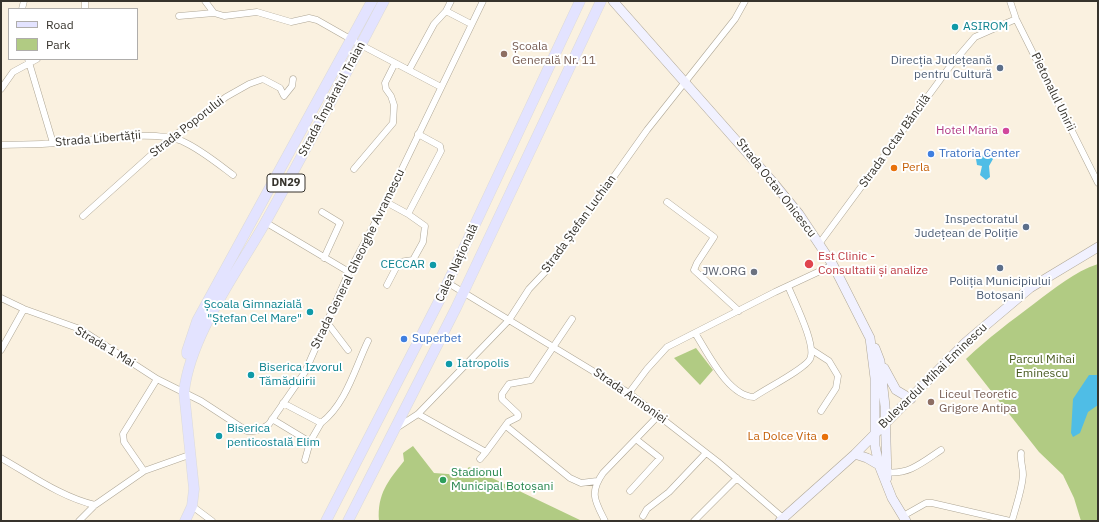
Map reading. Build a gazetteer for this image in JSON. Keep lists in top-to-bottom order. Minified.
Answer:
{"streets":{"main road":["Strada Împăratul Traian","DN29","Calea Națională"],"street":["Pietonalul Unirii","Strada Poporului","Strada Libertății","Strada Octav Băncilă","Strada Octav Onicescu","Strada Ștefan Luchian","Strada General Gheorghe Avramescu","Strada 1 Mai","Bulevardul Mihai Eminescu","Strada Armoniei"]},"crossings":[["Pietonalul Unirii","Strada Octav Băncilă"],["Strada Împăratul Traian","Strada General Gheorghe Avramescu"],["Strada Împăratul Traian","Strada 1 Mai"],["Strada Poporului","Strada Libertății"],["Strada Octav Băncilă","Strada Octav Onicescu"],["Strada Octav Onicescu","Strada Ștefan Luchian"],["Strada Octav Onicescu","Bulevardul Mihai Eminescu"],["Strada Ștefan Luchian","Calea Națională"],["Strada Ștefan Luchian","Strada Armoniei"],["Strada General Gheorghe Avramescu","Strada 1 Mai"],["Calea Națională","Strada Armoniei"],["Bulevardul Mihai Eminescu","Strada Armoniei"]],"parks":["Parcul Mihai Eminescu"],"places":["ASIROM","Școala Generală Nr. 11","Direcția Județeană pentru Cultură","Hotel Maria","Tratoria Center","Perla","Inspectoratul Județean de Poliție","Est Clinic - Consultatii și analize","CECCAR","Poliția Municipiului Botoșani","JW.ORG","Școala Gimnazială \"Ștefan Cel Mare\"","Superbet","Iatropolis","Biserica Izvorul Tămăduirii","Liceul Teoretic Grigore Antipa","Biserica penticostală Elim","La Dolce Vita","Stadionul Municipal Botoșani"],"legend":["Road","Park"]}
